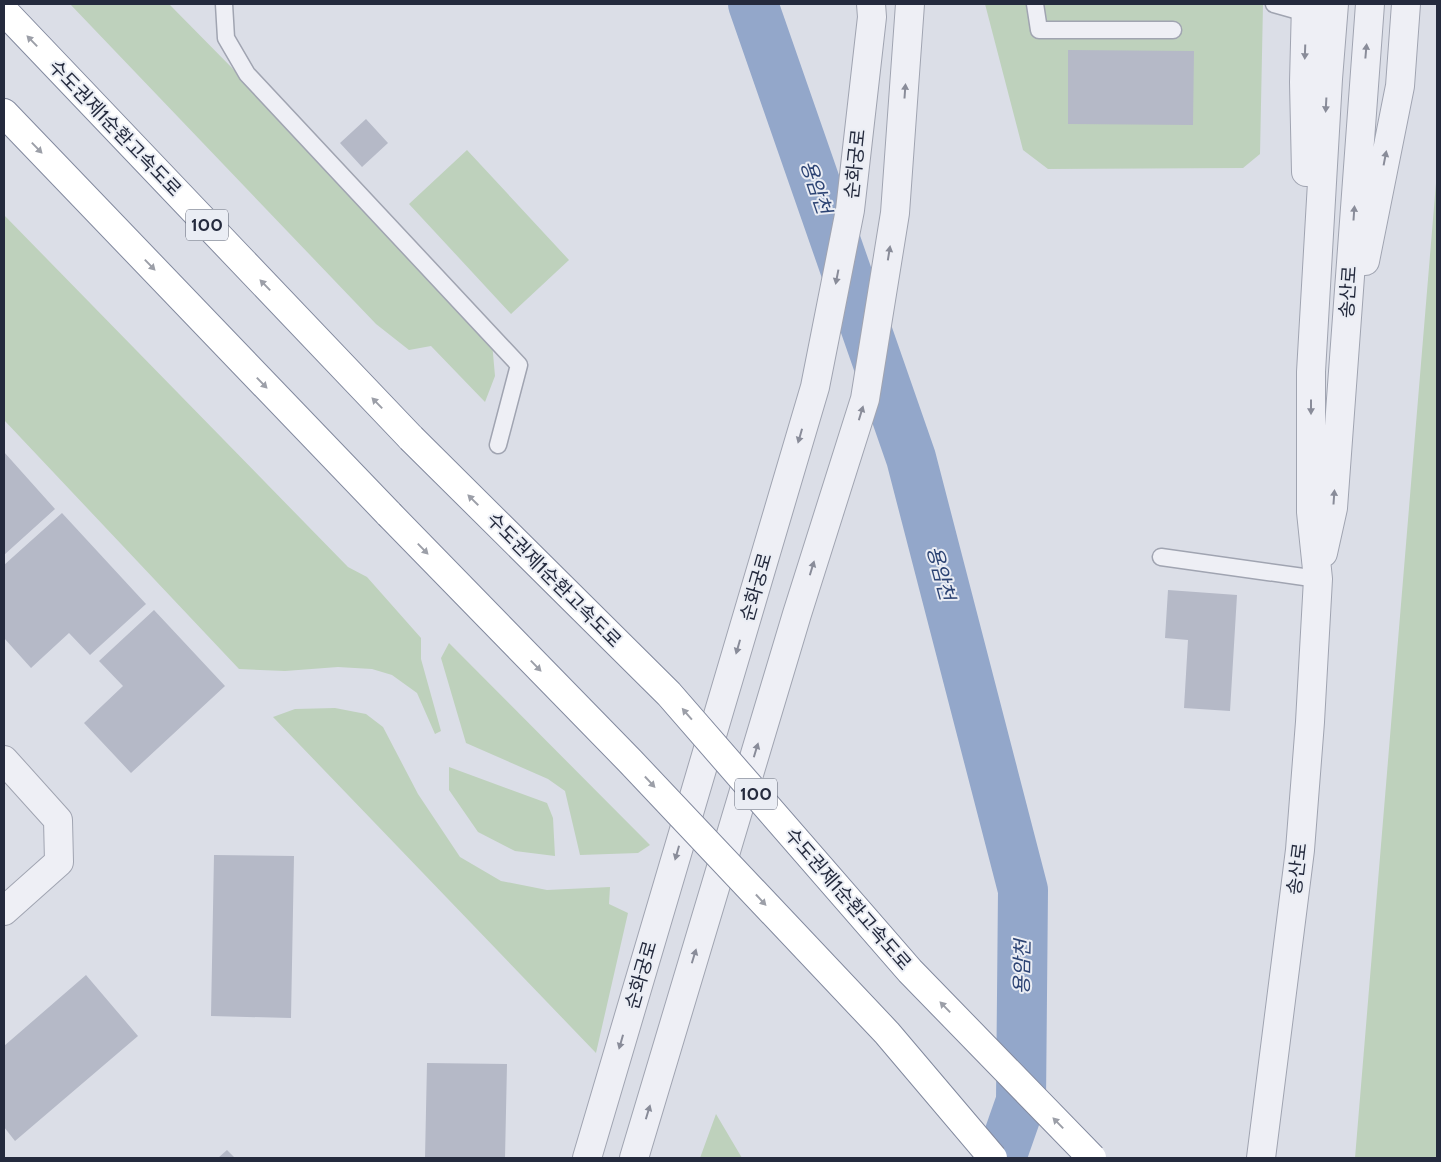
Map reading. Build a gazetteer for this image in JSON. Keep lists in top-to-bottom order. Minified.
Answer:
{"streets":{"highway":["수도권제1순환고속도로","100"],"street":["순화궁로","송산로"]},"water":["용암천"]}
